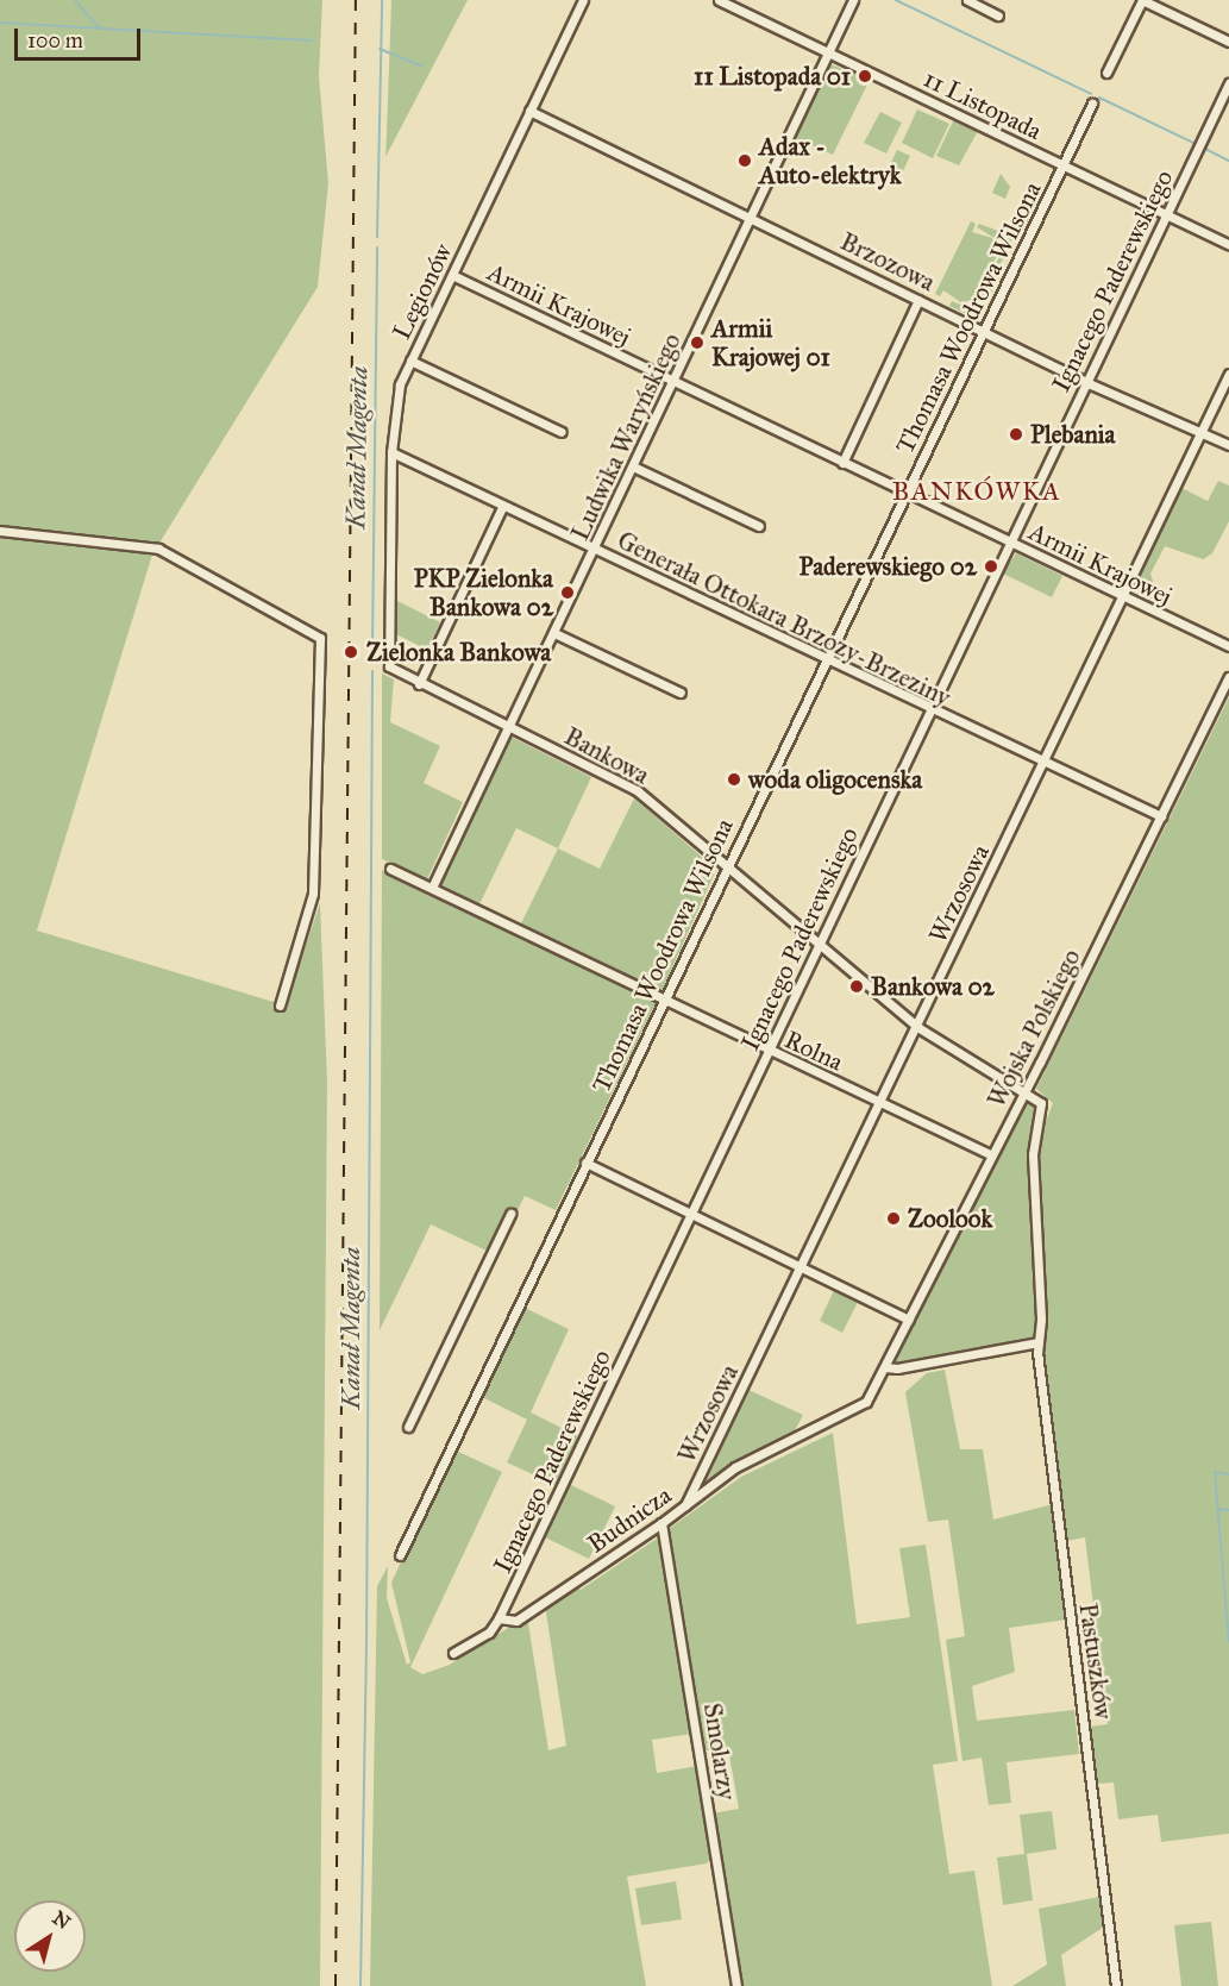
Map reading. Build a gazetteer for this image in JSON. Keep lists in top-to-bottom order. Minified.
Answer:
{"streets":{"street":["11 Listopada","Brzozowa","Ignacego Paderewskiego","Legionów","Armii Krajowej","Thomasa Woodrowa Wilsona","Ludwika Waryńskiego","Generała Ottokara Brzozy-Brzeziny","Bankowa","Wrzosowa","Wojska Polskiego","Rolna","Budnicza","Pastuszków","Smolarzy"]},"crossings":[["11 Listopada","Ignacego Paderewskiego"],["11 Listopada","Thomasa Woodrowa Wilsona"],["11 Listopada","Ludwika Waryńskiego"],["Brzozowa","Ignacego Paderewskiego"],["Brzozowa","Legionów"],["Brzozowa","Thomasa Woodrowa Wilsona"],["Brzozowa","Ludwika Waryńskiego"],["Brzozowa","Wrzosowa"],["Ignacego Paderewskiego","Armii Krajowej"],["Ignacego Paderewskiego","Generała Ottokara Brzozy-Brzeziny"],["Ignacego Paderewskiego","Bankowa"],["Ignacego Paderewskiego","Rolna"],["Ignacego Paderewskiego","Budnicza"],["Legionów","Armii Krajowej"],["Legionów","Generała Ottokara Brzozy-Brzeziny"],["Legionów","Bankowa"],["Armii Krajowej","Thomasa Woodrowa Wilsona"],["Armii Krajowej","Ludwika Waryńskiego"],["Armii Krajowej","Wrzosowa"],["Thomasa Woodrowa Wilsona","Generała Ottokara Brzozy-Brzeziny"],["Thomasa Woodrowa Wilsona","Bankowa"],["Thomasa Woodrowa Wilsona","Rolna"],["Ludwika Waryńskiego","Generała Ottokara Brzozy-Brzeziny"],["Ludwika Waryńskiego","Bankowa"],["Ludwika Waryńskiego","Rolna"],["Generała Ottokara Brzozy-Brzeziny","Wrzosowa"],["Generała Ottokara Brzozy-Brzeziny","Wojska Polskiego"],["Bankowa","Wrzosowa"],["Bankowa","Wojska Polskiego"],["Bankowa","Pastuszków"],["Wrzosowa","Rolna"],["Wrzosowa","Budnicza"],["Wojska Polskiego","Rolna"],["Wojska Polskiego","Budnicza"],["Wojska Polskiego","Pastuszków"],["Budnicza","Smolarzy"]],"districts":["BANKÓWKA"],"water":["Kanał Magenta"],"places":["11 Listopada 01","Adax - Auto-elektryk","Armii Krajowej 01","Plebania","Paderewskiego 02","PKP Zielonka Bankowa 02","Zielonka Bankowa","woda oligocenska","Bankowa 02","Zoolook"],"scale_bar":"100 m","north":"top right"}
